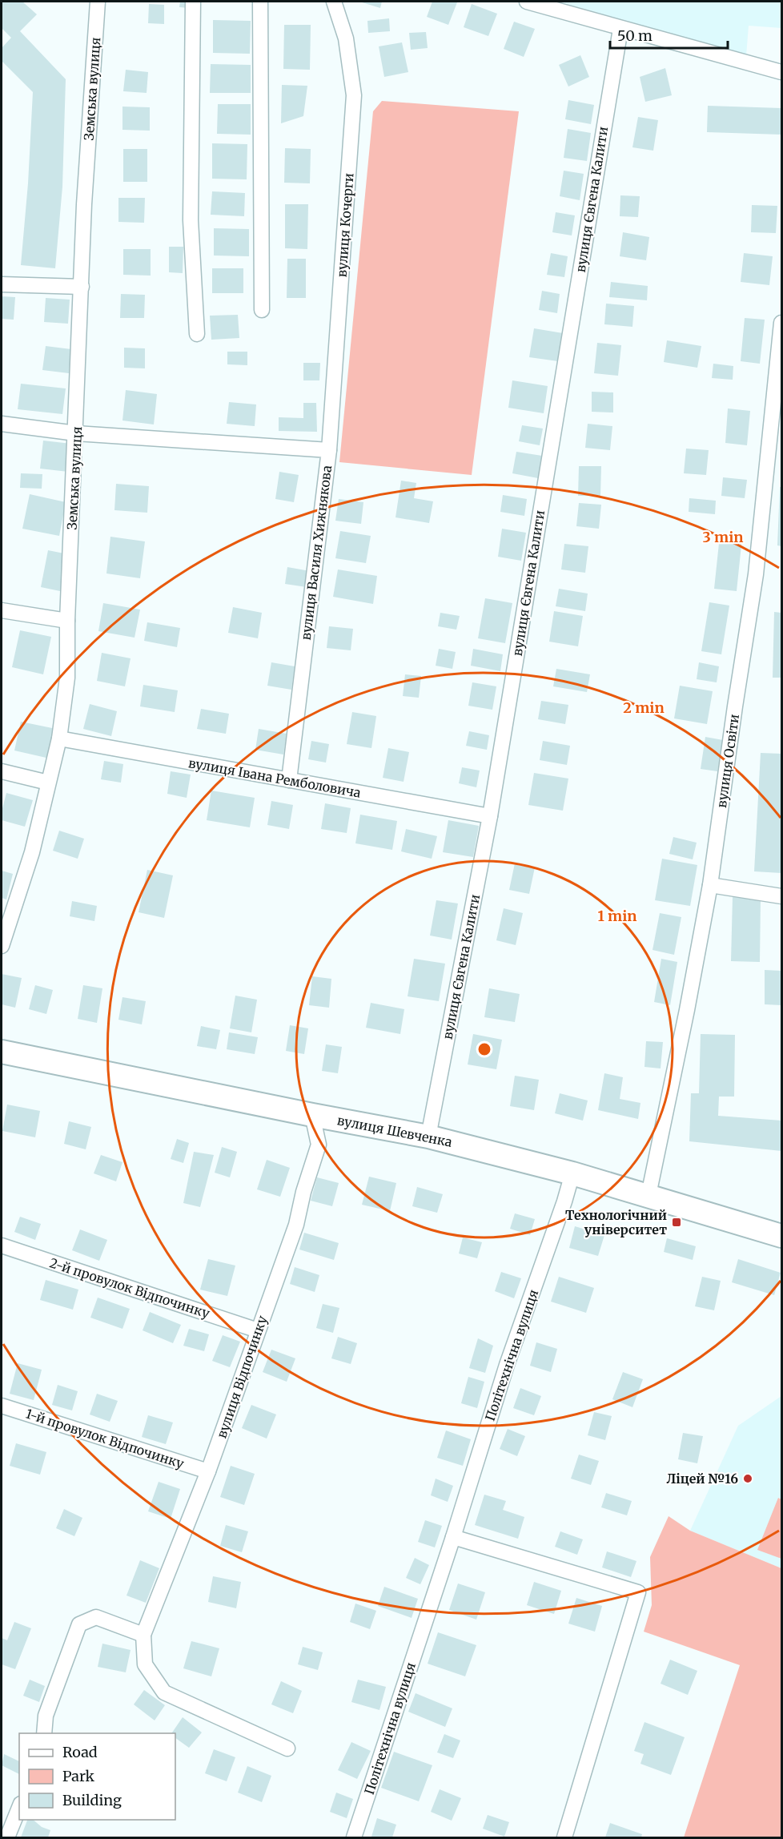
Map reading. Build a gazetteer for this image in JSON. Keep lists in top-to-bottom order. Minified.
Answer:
{"streets":{"main road":["вулиця Шевченка"],"street":["Земська вулиця","вулиця Євгена Калити","вулиця Кочерги","вулиця Василя Хижнякова","вулиця Освіти","вулиця Івана Ремболовича","2-й провулок Відпочинку","Політехнічна вулиця","вулиця Відпочинку","1-й провулок Відпочинку"]},"crossings":[["Земська вулиця","вулиця Василя Хижнякова"],["Земська вулиця","вулиця Івана Ремболовича"],["вулиця Євгена Калити","вулиця Івана Ремболовича"],["вулиця Євгена Калити","вулиця Шевченка"],["вулиця Кочерги","вулиця Василя Хижнякова"],["вулиця Василя Хижнякова","вулиця Івана Ремболовича"],["вулиця Освіти","вулиця Шевченка"],["вулиця Шевченка","Політехнічна вулиця"],["вулиця Шевченка","вулиця Відпочинку"],["2-й провулок Відпочинку","вулиця Відпочинку"],["вулиця Відпочинку","1-й провулок Відпочинку"]],"places":{"transit":["Технологічний університет"],"other":["Ліцей №16"]},"legend":["Road","Park","Building"],"scale_bar":"50 m","rings":["3 min","2 min","1 min"]}
